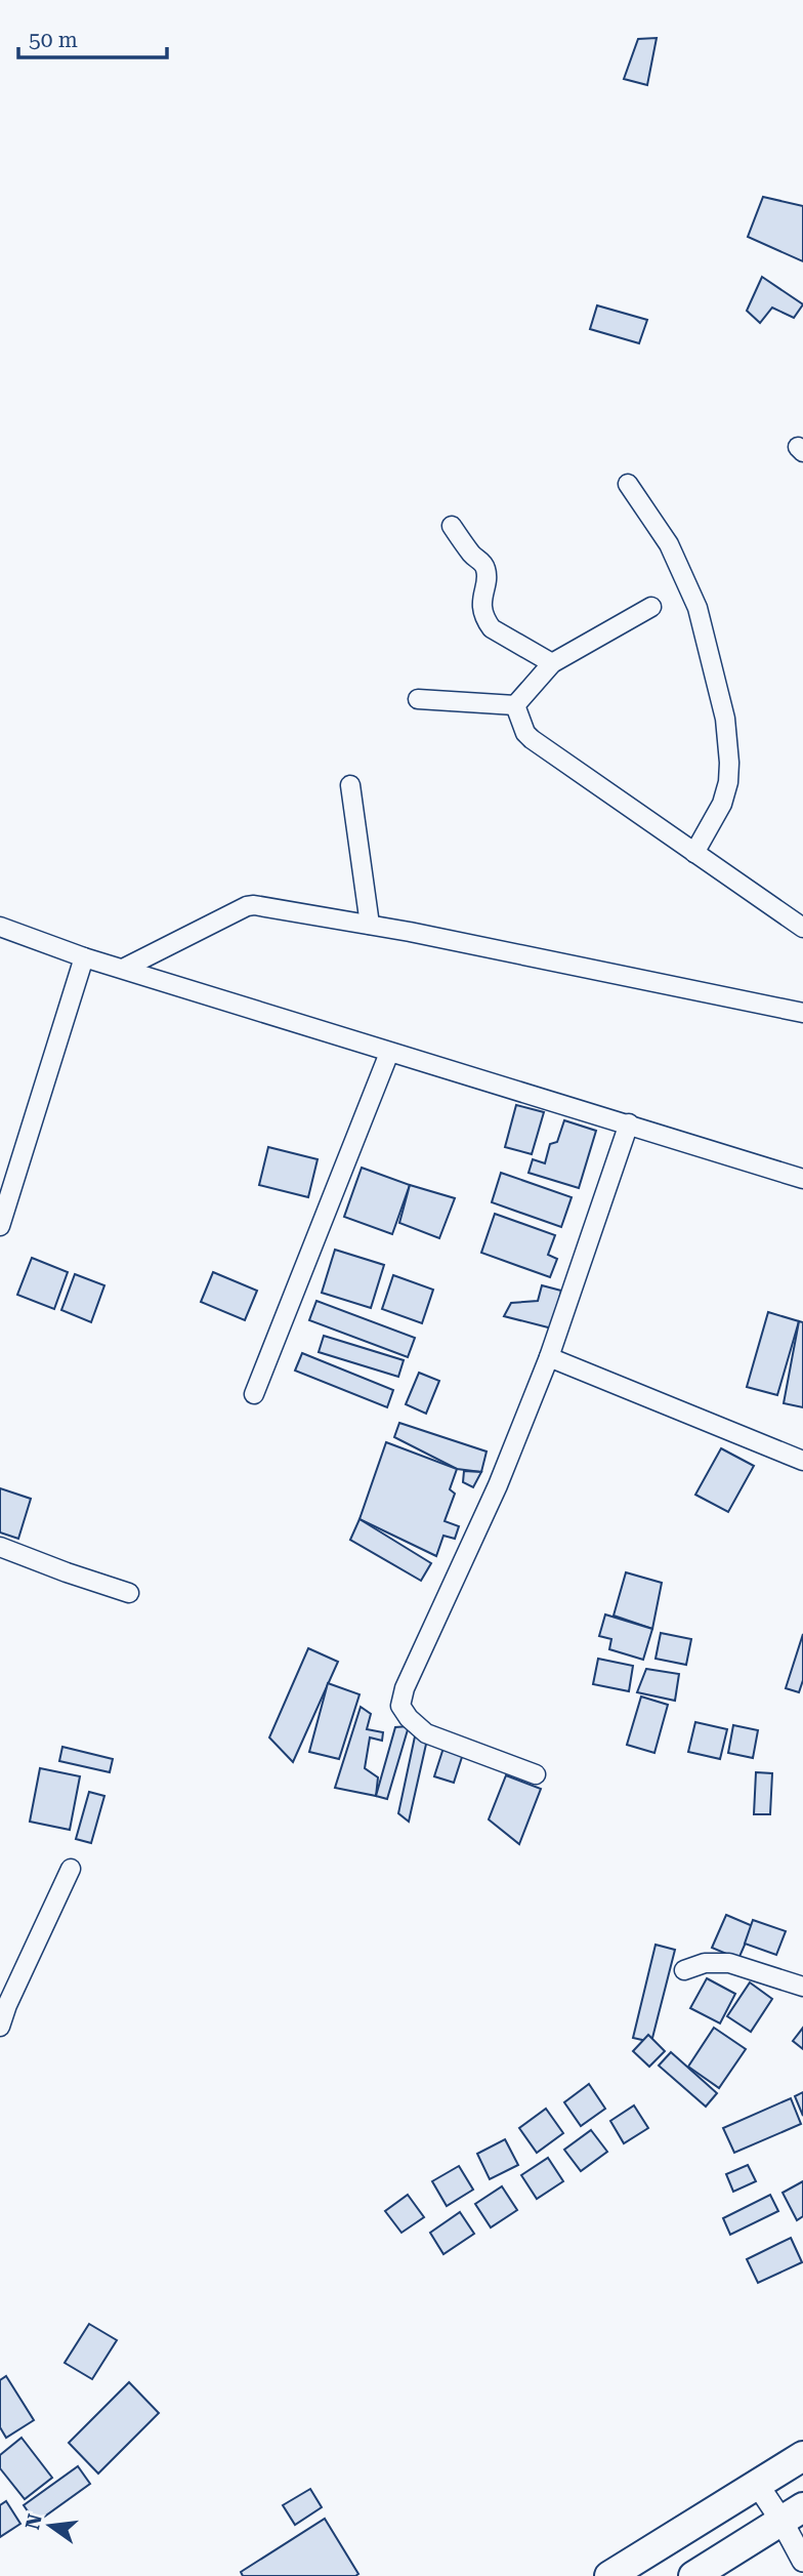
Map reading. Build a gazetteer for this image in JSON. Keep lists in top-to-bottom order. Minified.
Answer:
{"scale_bar":"50 m","north":"left"}
